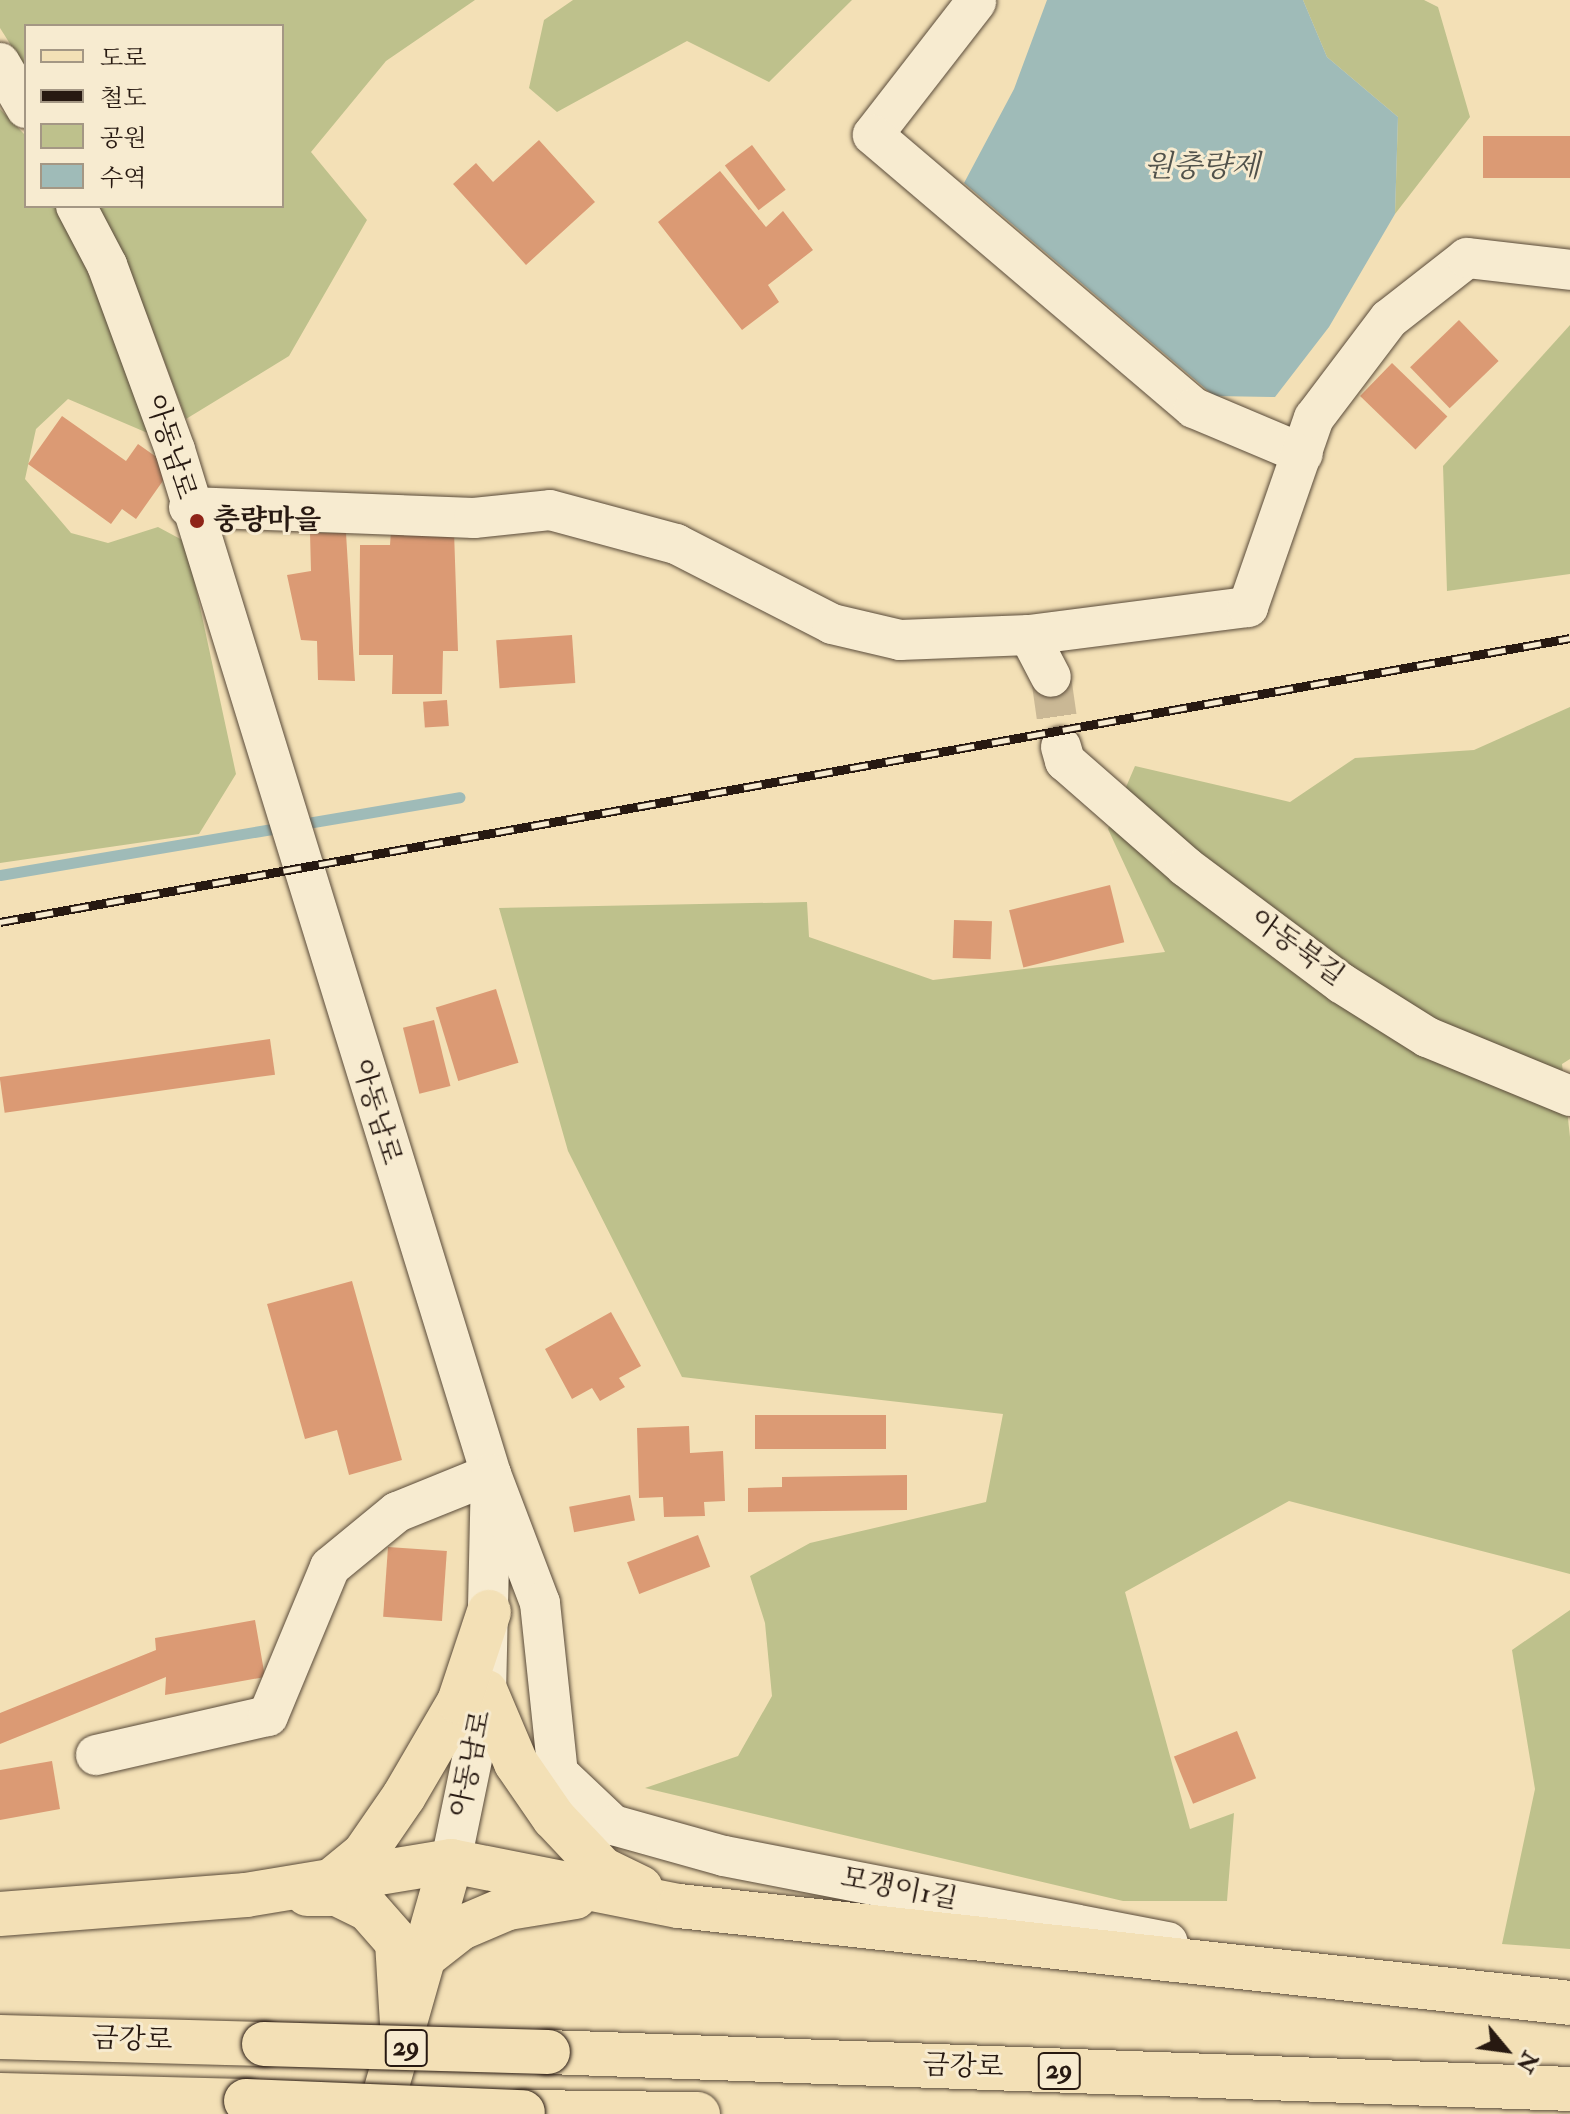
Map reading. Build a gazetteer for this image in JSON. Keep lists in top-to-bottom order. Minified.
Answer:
{"streets":{"main road":["아동남로","금강로","29"],"street":["아동북길","모갱이1길"]},"crossings":[["아동남로","모갱이1길"]],"water":["원충량제"],"places":["충량마을"],"legend":["도로","철도","공원","수역"],"north":"bottom right"}
